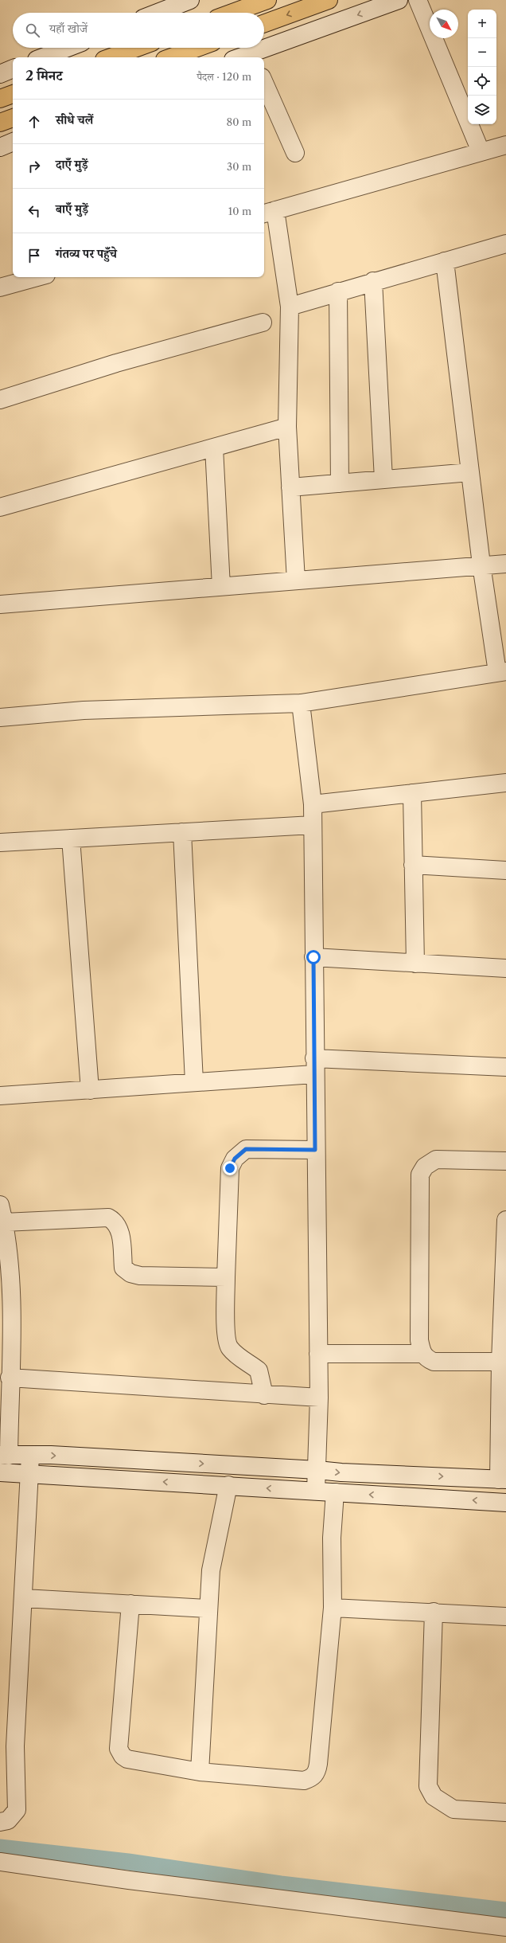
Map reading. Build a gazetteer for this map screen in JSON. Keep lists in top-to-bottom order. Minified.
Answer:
{"north":"bottom right","page":{"map_buttons":["+","−"],"search":"यहाँ खोजें","heading":["2 मिनट","पैदल · 120 m"],"list":[["सीधे चलें","80 m"],["दाएँ मुड़ें","30 m"],["बाएँ मुड़ें","10 m"],"गंतव्य पर पहुँचे"]}}
